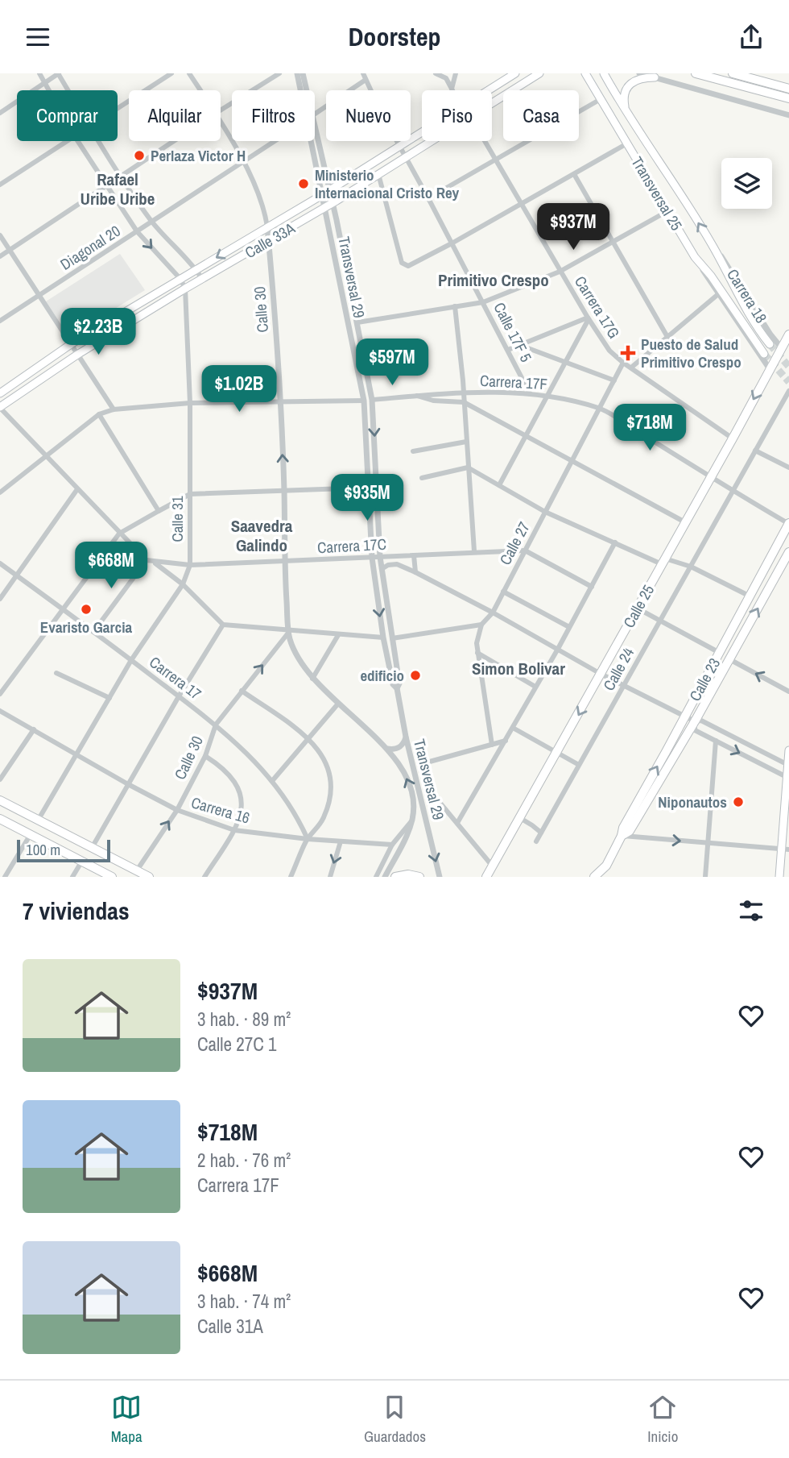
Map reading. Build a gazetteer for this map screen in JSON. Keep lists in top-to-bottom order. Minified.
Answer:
{"streets":{"main road":["Transversal 25","Calle 33A","Carrera 18","Calle 25","Calle 23"],"street":["Diagonal 20","Transversal 29","Carrera 17G","Calle 30","Calle 17F 5","Carrera 17F","Calle 31","Calle 27","Carrera 17C","Calle 24","Carrera 17","Carrera 16"]},"crossings":[["Transversal 25","Carrera 18"],["Calle 33A","Transversal 29"],["Calle 33A","Calle 30"],["Calle 33A","Calle 17F 5"],["Calle 33A","Calle 31"],["Calle 33A","Carrera 17C"],["Diagonal 20","Calle 30"],["Diagonal 20","Calle 17F 5"],["Diagonal 20","Calle 31"],["Transversal 29","Carrera 17F"],["Transversal 29","Carrera 17C"],["Carrera 18","Calle 25"],["Carrera 17G","Calle 27"],["Carrera 17G","Calle 25"],["Calle 30","Carrera 17C"],["Calle 30","Carrera 17"],["Calle 30","Carrera 16"],["Calle 17F 5","Carrera 17F"],["Carrera 17F","Calle 27"],["Carrera 17F","Calle 25"],["Carrera 17F","Calle 24"],["Carrera 17F","Calle 23"],["Calle 31","Carrera 17C"],["Calle 31","Carrera 17"],["Calle 31","Carrera 16"],["Calle 27","Carrera 17C"],["Carrera 17","Carrera 16"]],"districts":["Rafael Uribe Uribe","Primitivo Crespo","Saavedra Galindo","Simon Bolivar"],"places":{"other":["Perlaza Victor H","Ministerio Internacional Cristo Rey","Evaristo Garcia","edificio","Niponautos"],"health":["Puesto de Salud Primitivo Crespo"]},"scale_bar":"100 m","page":{"header":"Doorstep","chip":["Comprar","Alquilar","Filtros","Nuevo","Piso","Casa"],"price":["$937M","$2.23B","$597M","$1.02B","$718M","$935M","$668M"],"scale":"100 m","heading":"7 viviendas","list":[{"name":"$937M","note":"3 hab. · 89 m² · Calle 27C 1"},{"name":"$718M","note":"2 hab. · 76 m² · Carrera 17F"},{"name":"$668M","note":"3 hab. · 74 m² · Calle 31A"}],"tabs":["Mapa","Guardados","Inicio"]}}
